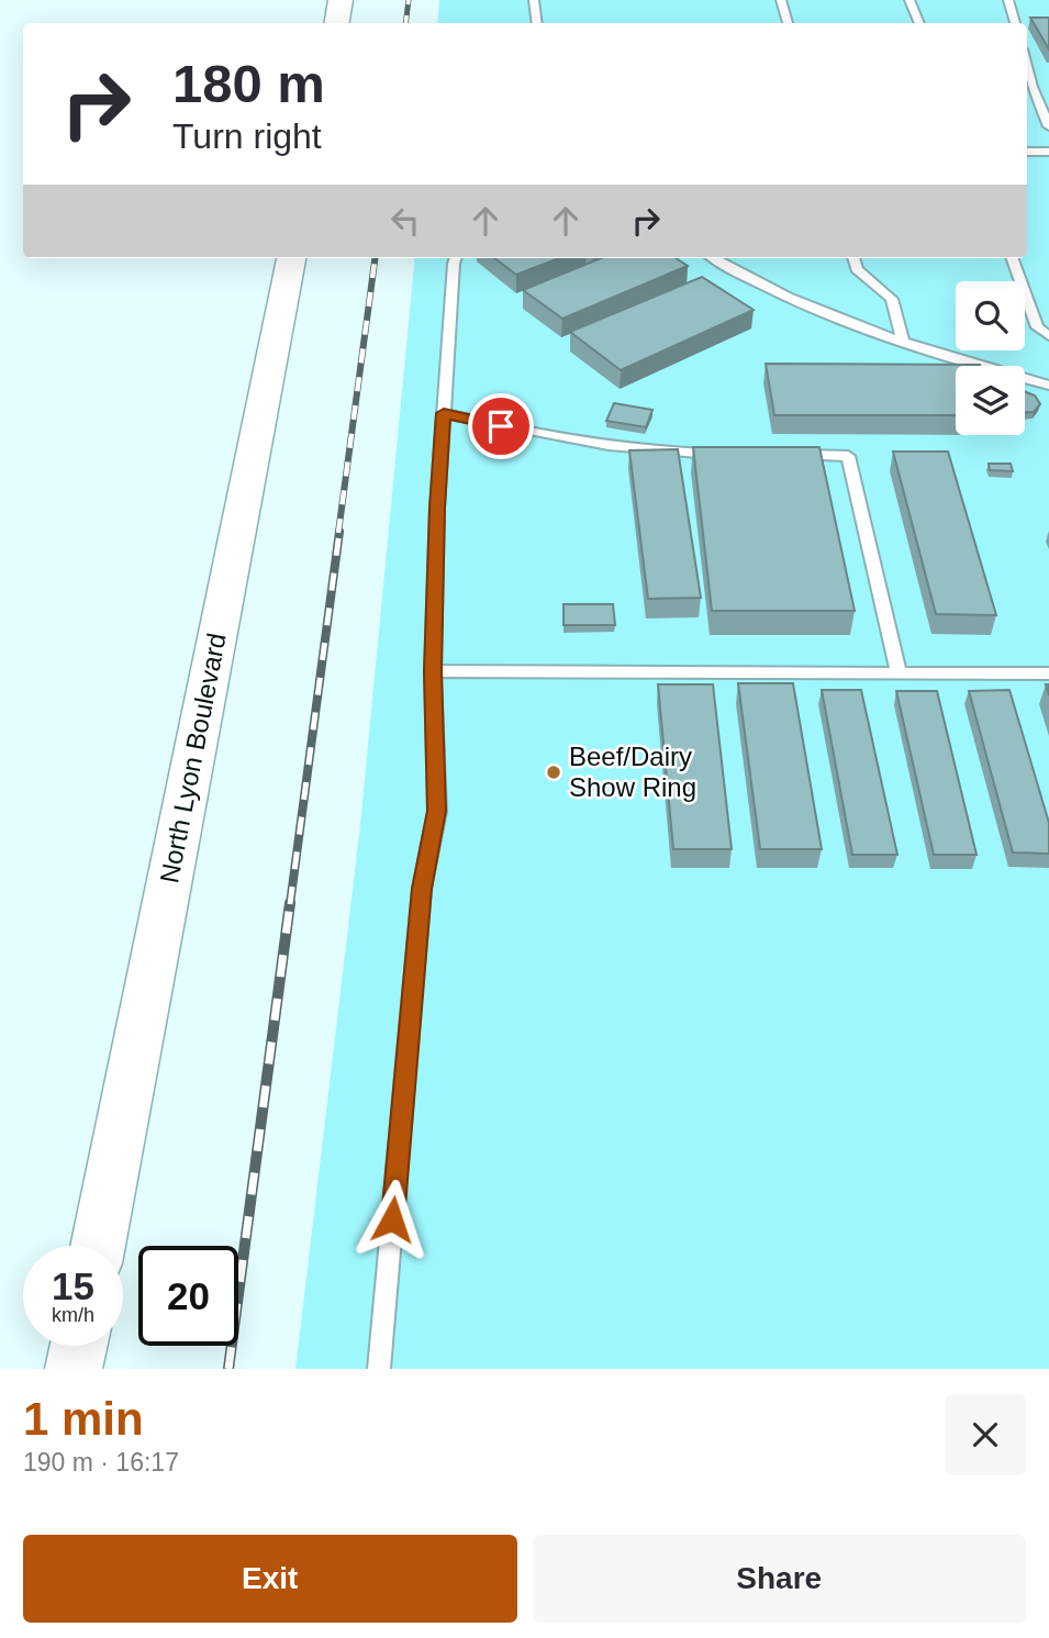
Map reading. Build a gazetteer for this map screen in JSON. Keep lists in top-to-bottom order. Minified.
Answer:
{"streets":{"street":["North Lyon Boulevard"]},"places":["Beef/Dairy Show Ring"],"page":{"turn":["180 m","Turn right"],"speed":"15 km/h","limit":"20","heading":["1 min","190 m · 16:17"],"buttons":["Exit","Share"]}}
